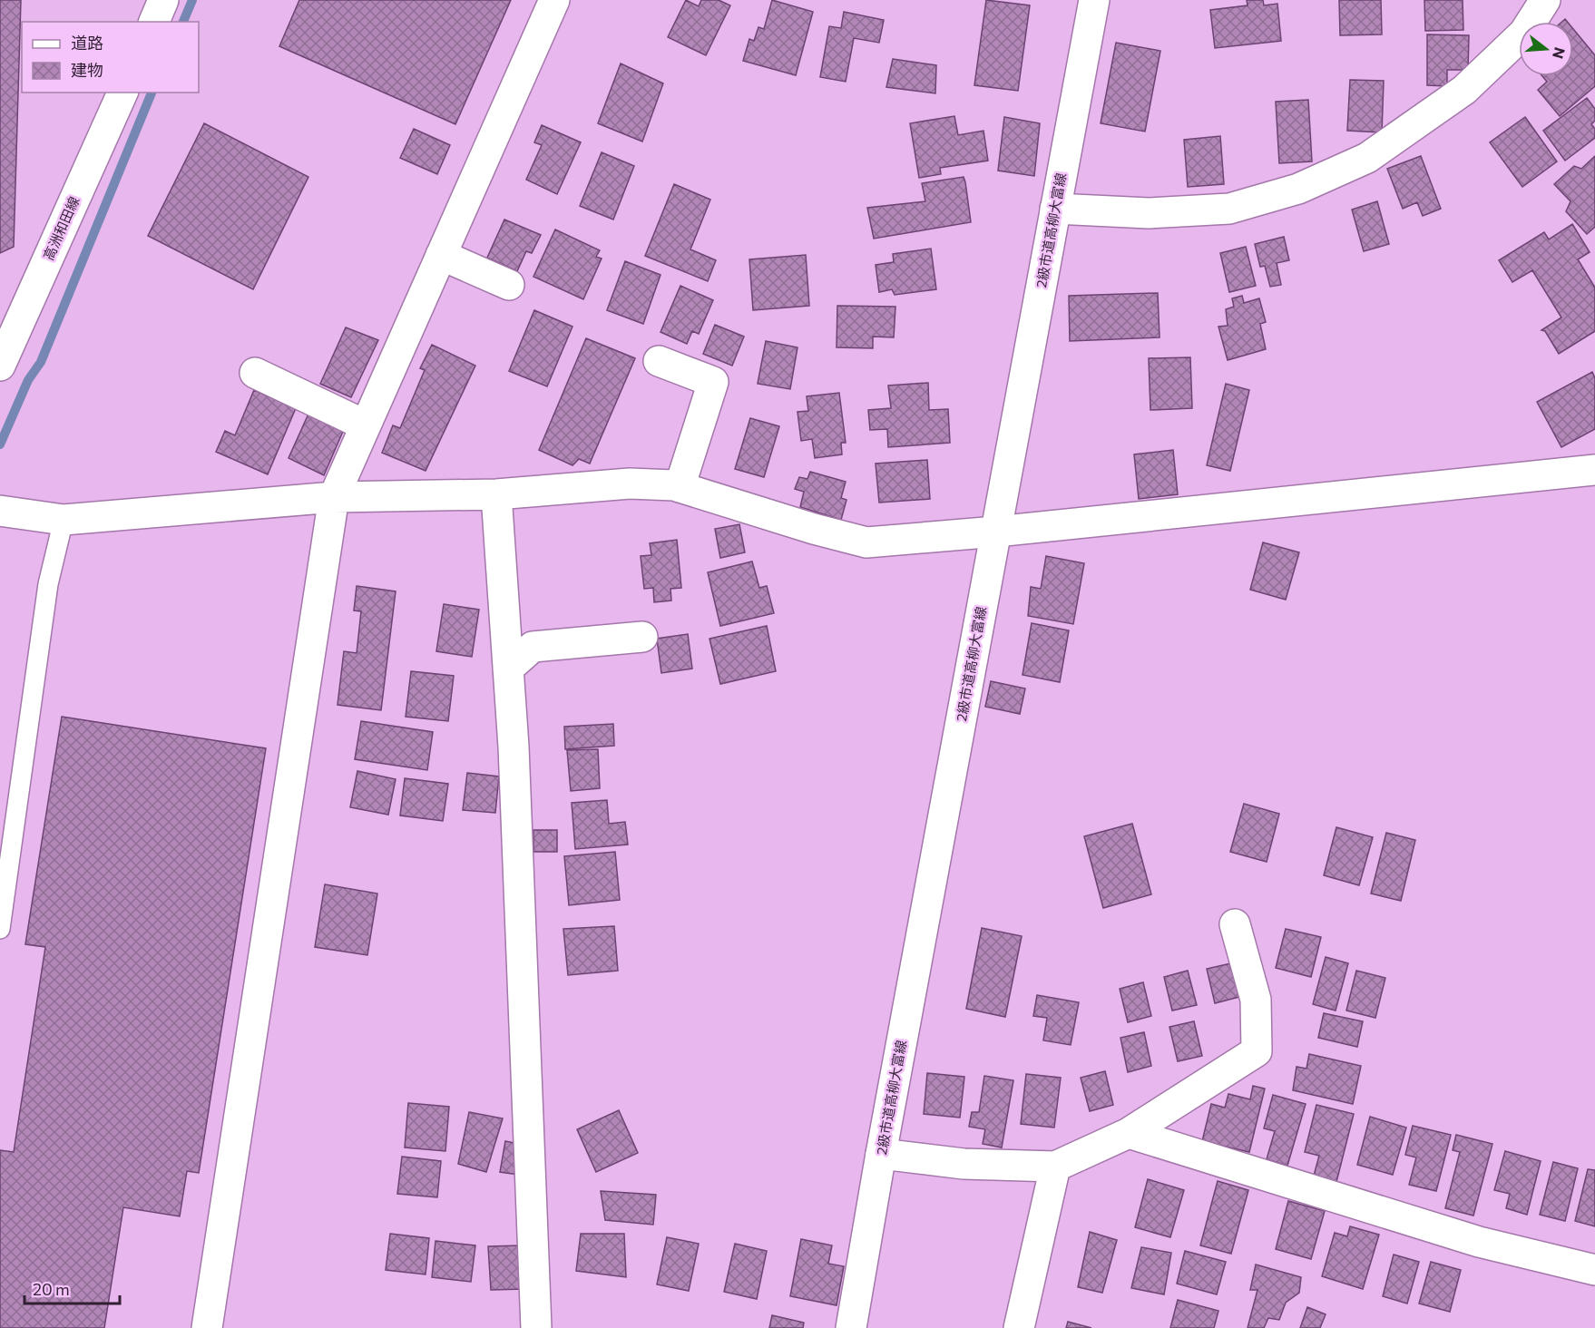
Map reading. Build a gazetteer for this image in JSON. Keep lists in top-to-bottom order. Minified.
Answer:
{"streets":{"street":["高洲和田線","2級市道高柳大富線"]},"legend":["道路","建物"],"scale_bar":"20 m","north":"right"}
